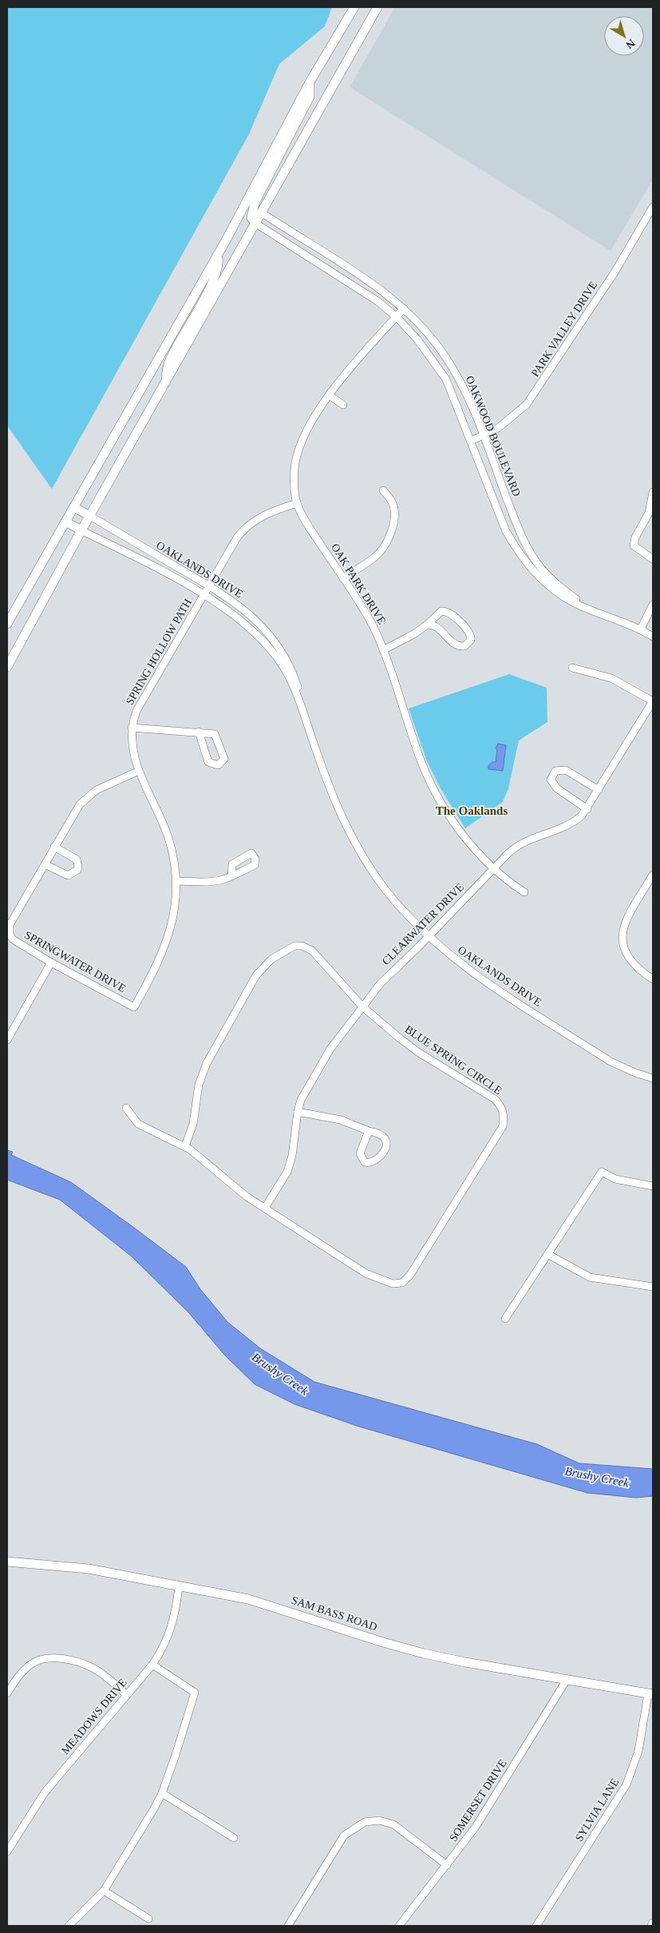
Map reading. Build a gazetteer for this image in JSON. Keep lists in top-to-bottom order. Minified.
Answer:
{"streets":{"main road":["SAM BASS ROAD"],"street":["PARK VALLEY DRIVE","OAKWOOD BOULEVARD","OAKLANDS DRIVE","OAK PARK DRIVE","SPRING HOLLOW PATH","CLEARWATER DRIVE","SPRINGWATER DRIVE","BLUE SPRING CIRCLE","MEADOWS DRIVE","SOMERSET DRIVE","SYLVIA LANE"]},"crossings":[["PARK VALLEY DRIVE","OAKWOOD BOULEVARD"],["OAKWOOD BOULEVARD","OAK PARK DRIVE"],["OAKLANDS DRIVE","SPRING HOLLOW PATH"],["OAKLANDS DRIVE","CLEARWATER DRIVE"],["OAK PARK DRIVE","SPRING HOLLOW PATH"],["OAK PARK DRIVE","CLEARWATER DRIVE"],["SPRING HOLLOW PATH","SPRINGWATER DRIVE"],["CLEARWATER DRIVE","BLUE SPRING CIRCLE"],["SAM BASS ROAD","MEADOWS DRIVE"],["SAM BASS ROAD","SOMERSET DRIVE"],["SAM BASS ROAD","SYLVIA LANE"]],"districts":["The Oaklands"],"water":["Brushy Creek"],"north":"bottom right"}
